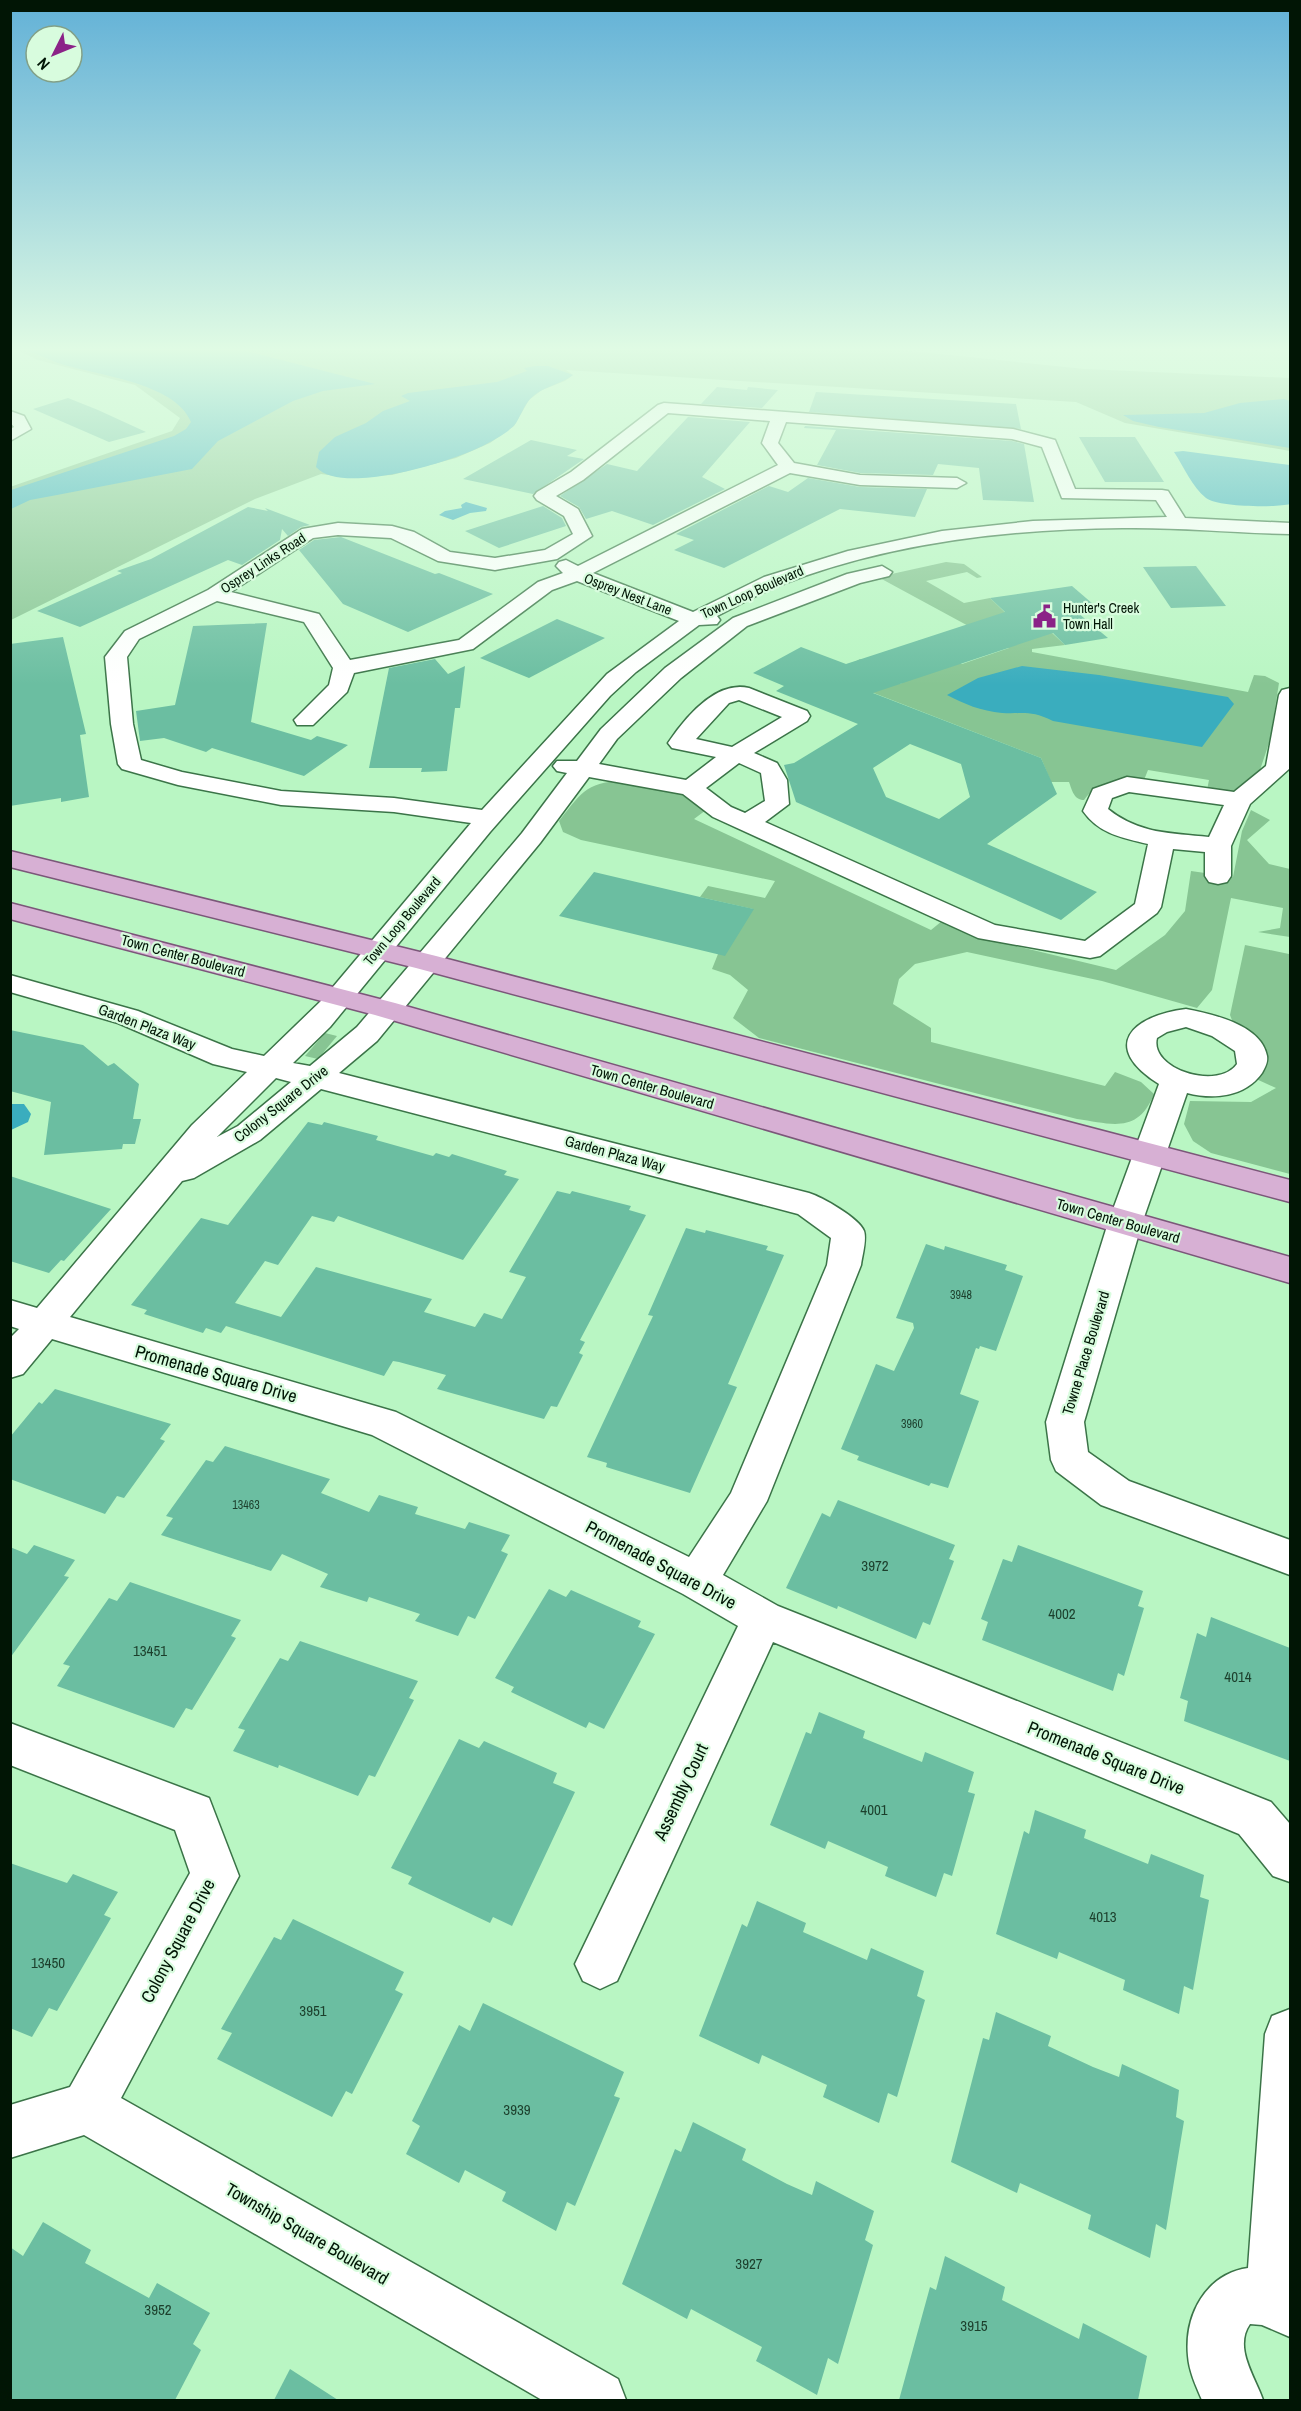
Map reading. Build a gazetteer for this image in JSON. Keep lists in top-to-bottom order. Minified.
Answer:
{"streets":{"main road":["Town Center Boulevard"],"street":["Osprey Links Road","Town Loop Boulevard","Osprey Nest Lane","Garden Plaza Way","Colony Square Drive","Towne Place Boulevard","Promenade Square Drive","Assembly Court","Township Square Boulevard"]},"crossings":[["Osprey Links Road","Town Loop Boulevard"],["Osprey Links Road","Osprey Nest Lane"],["Town Loop Boulevard","Osprey Nest Lane"],["Town Loop Boulevard","Town Center Boulevard"],["Town Loop Boulevard","Colony Square Drive"],["Town Center Boulevard","Colony Square Drive"],["Town Center Boulevard","Towne Place Boulevard"],["Garden Plaza Way","Colony Square Drive"],["Garden Plaza Way","Promenade Square Drive"],["Colony Square Drive","Promenade Square Drive"],["Colony Square Drive","Township Square Boulevard"],["Promenade Square Drive","Assembly Court"]],"places":{"public building":["Hunter's Creek Town Hall"]},"house_numbers":["3948","3960","13463","3972","4002","13451","4014","4001","4013","13450","3951","3939","3927","3952","3915"],"north":"bottom left"}
